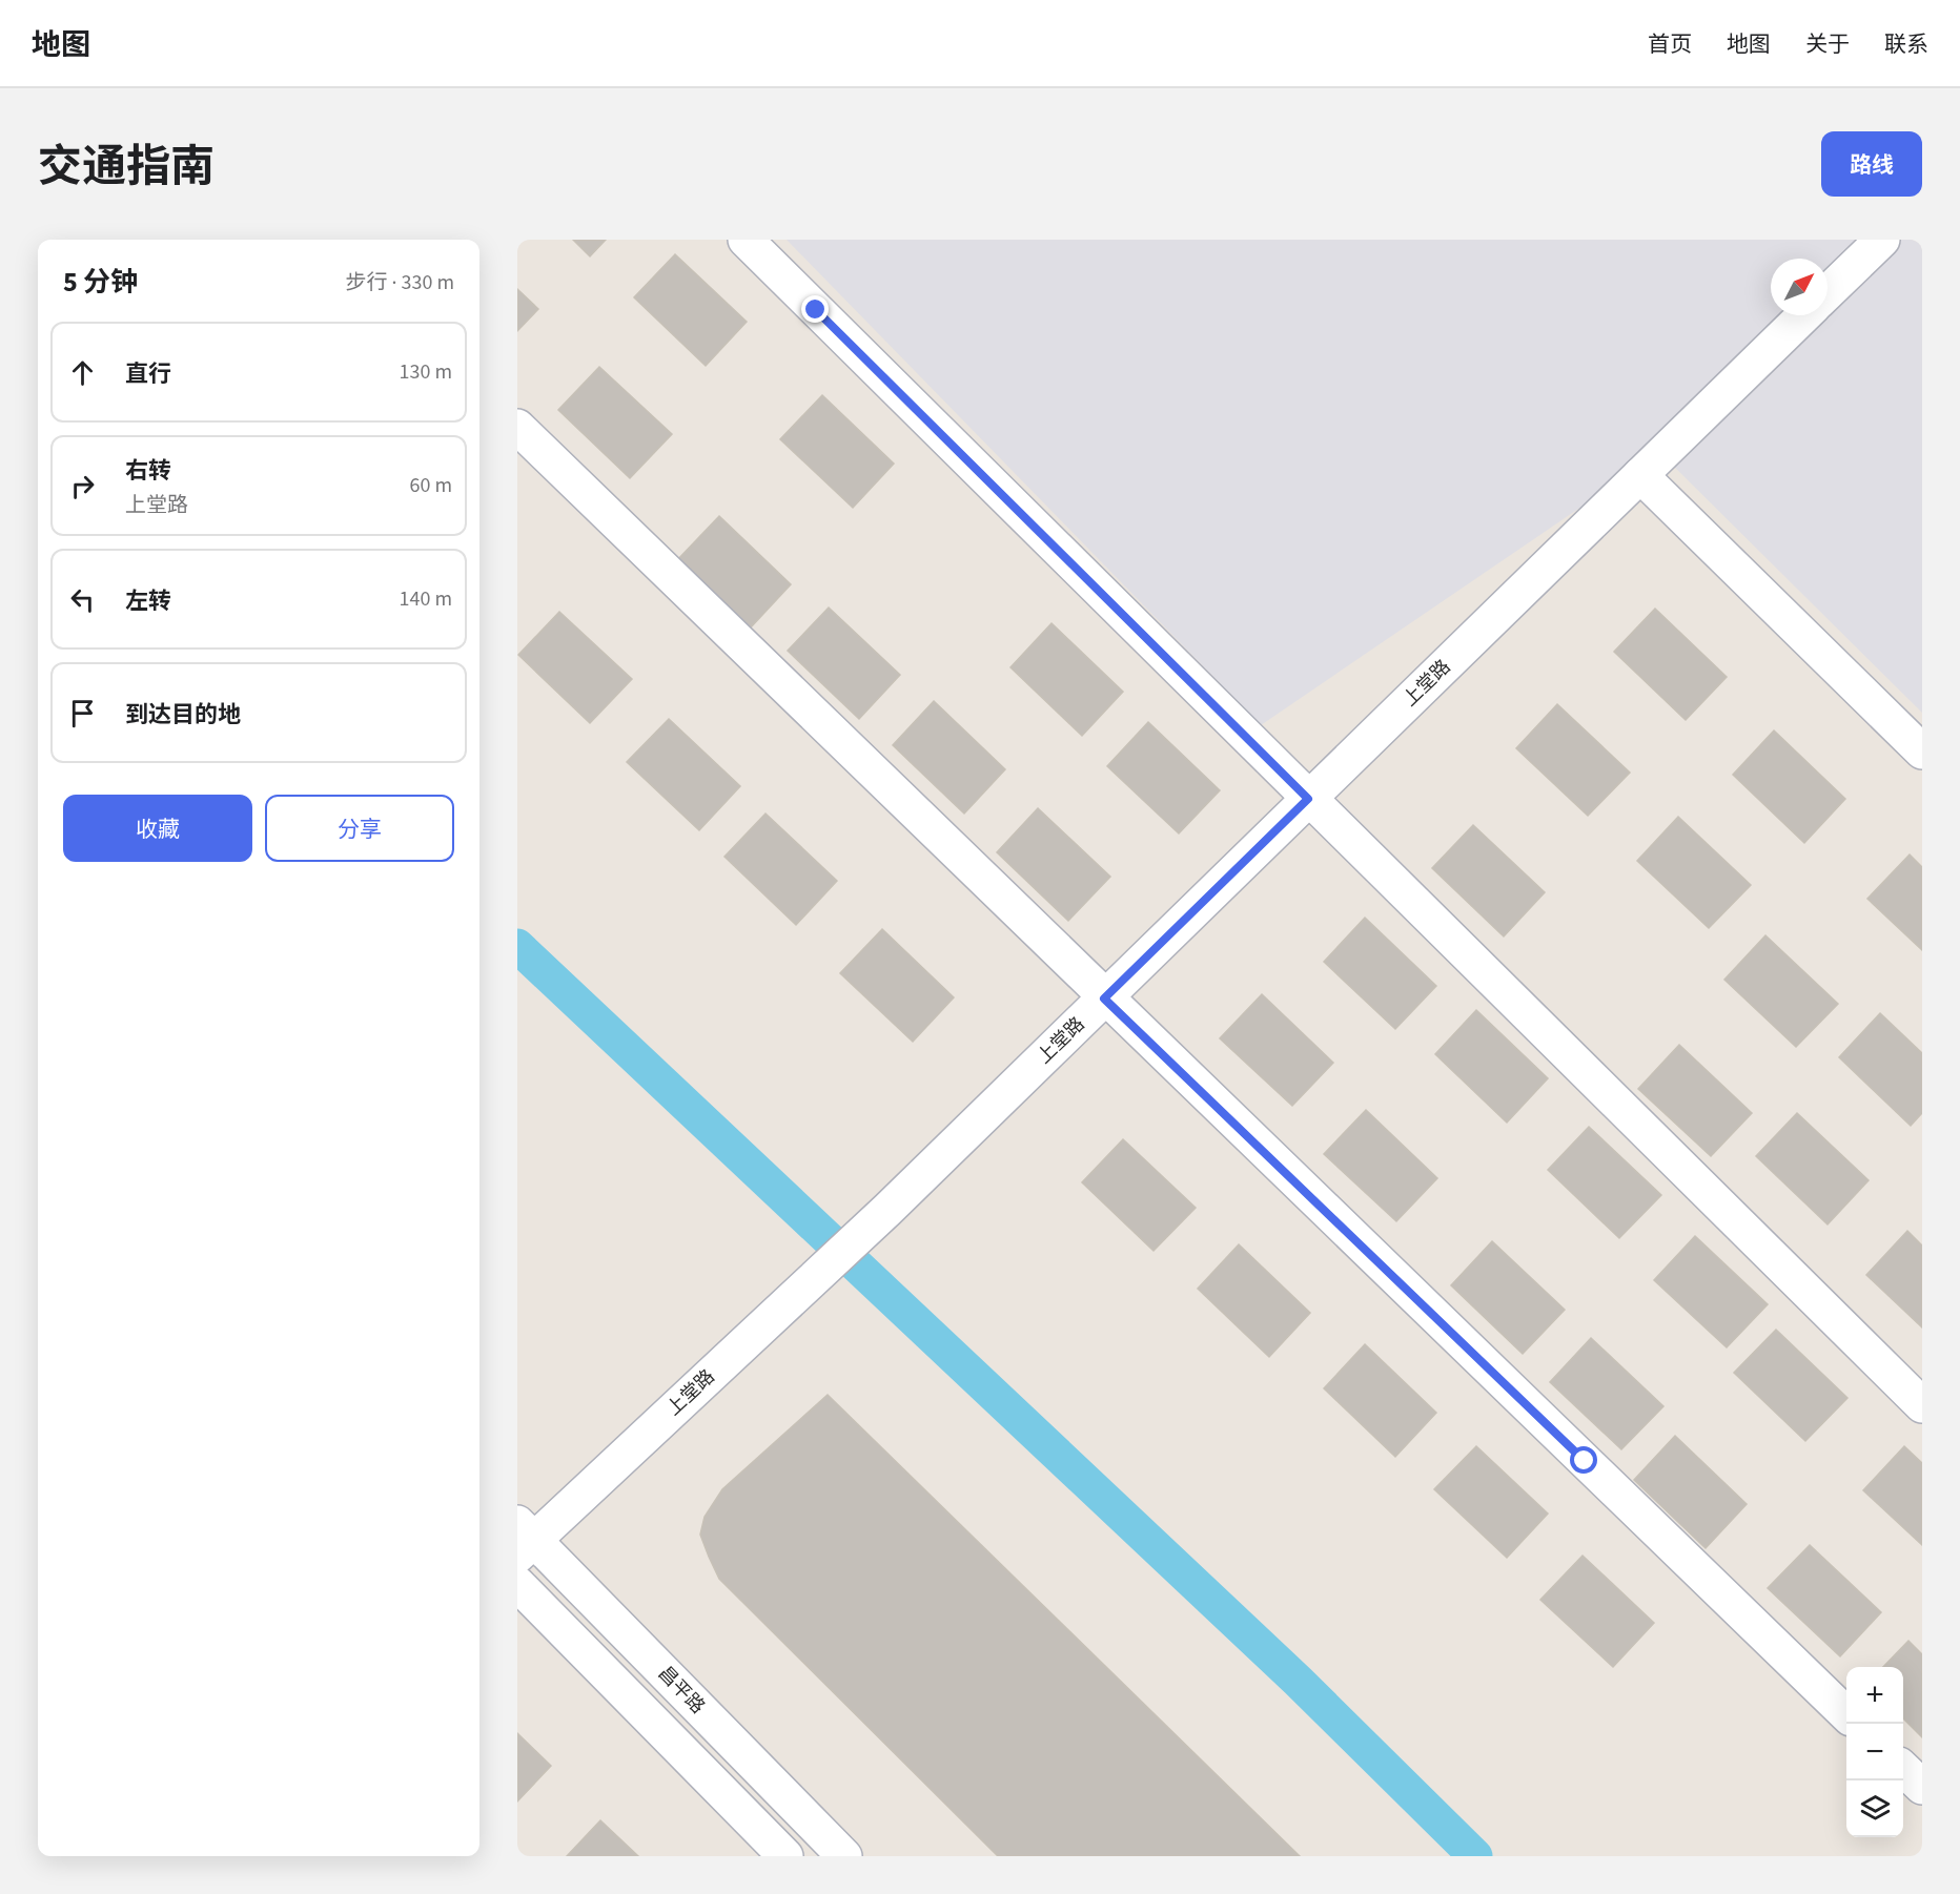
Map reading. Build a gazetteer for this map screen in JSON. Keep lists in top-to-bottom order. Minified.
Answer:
{"streets":{"street":["上堂路","昌平路"]},"crossings":[["上堂路","昌平路"]],"north":"top right","page":{"header":"地图","nav":["首页","地图","关于","联系"],"title":"交通指南","buttons":["路线",["收藏","分享"]],"heading":["5 分钟","步行 · 330 m"],"list":[["直行","130 m"],["右转","上堂路","60 m"],["左转","140 m"],"到达目的地"],"map_buttons":["+","−"]}}
